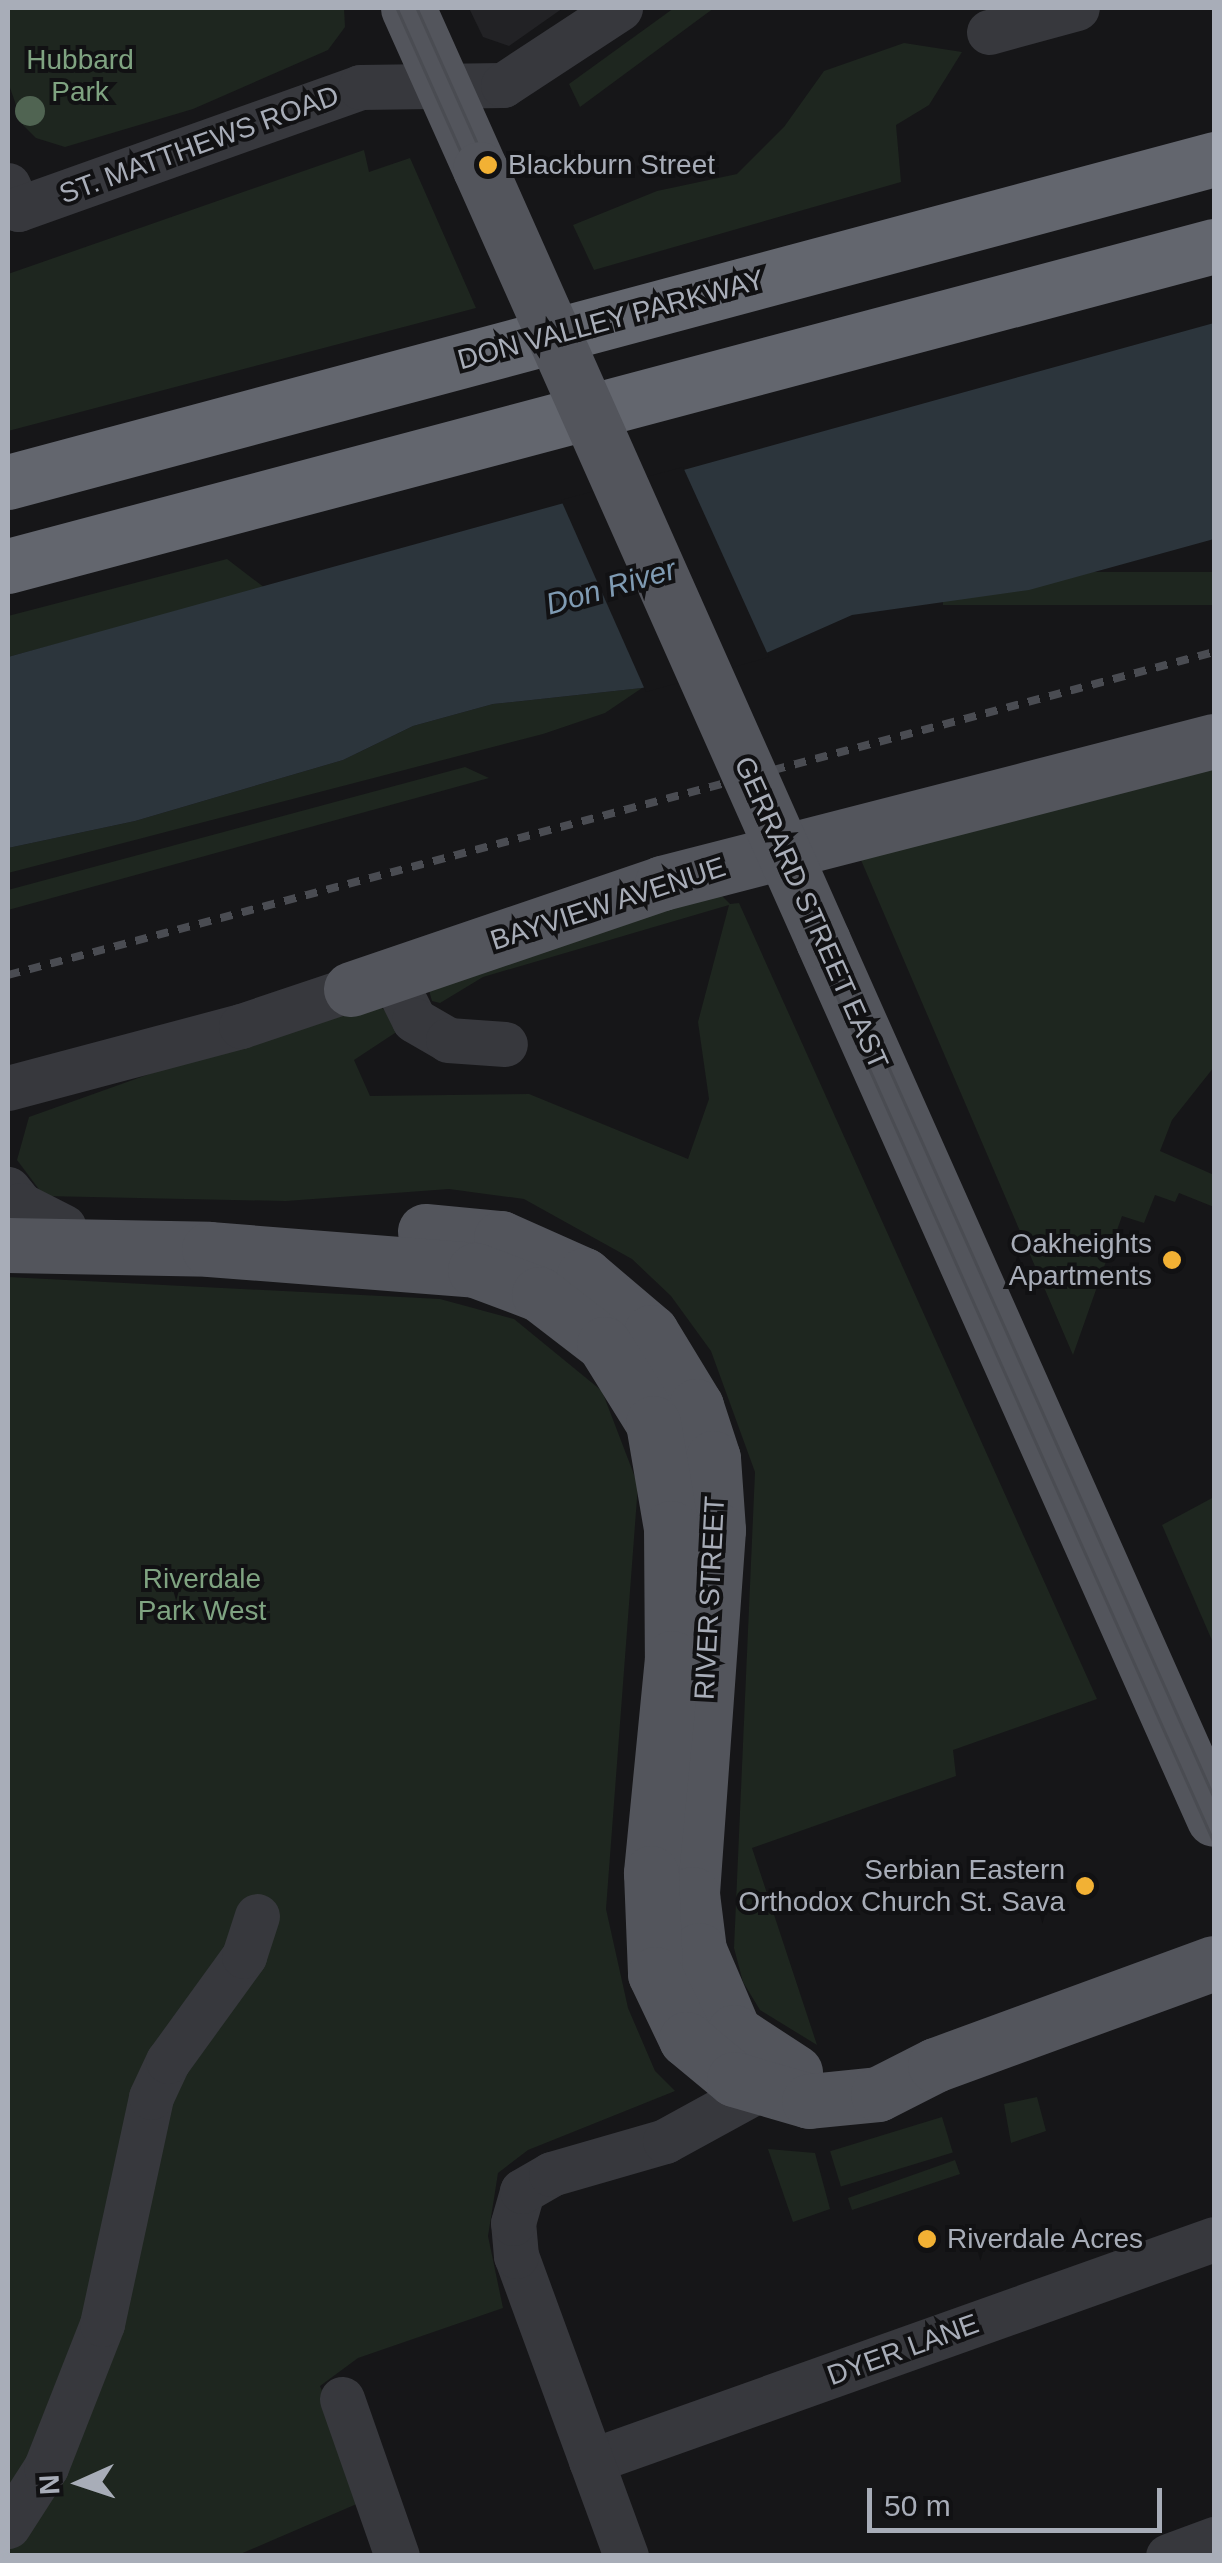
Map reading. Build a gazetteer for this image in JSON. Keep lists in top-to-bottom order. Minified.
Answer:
{"streets":{"highway":["DON VALLEY PARKWAY"],"main road":["BAYVIEW AVENUE","GERRARD STREET EAST","RIVER STREET"],"street":["ST. MATTHEWS ROAD","DYER LANE"]},"crossings":[["ST. MATTHEWS ROAD","GERRARD STREET EAST"]],"water":["Don River"],"parks":["Hubbard Park","Riverdale Park West"],"places":["Blackburn Street","Oakheights Apartments","Serbian Eastern Orthodox Church St. Sava","Riverdale Acres"],"scale_bar":"50 m","north":"left"}
